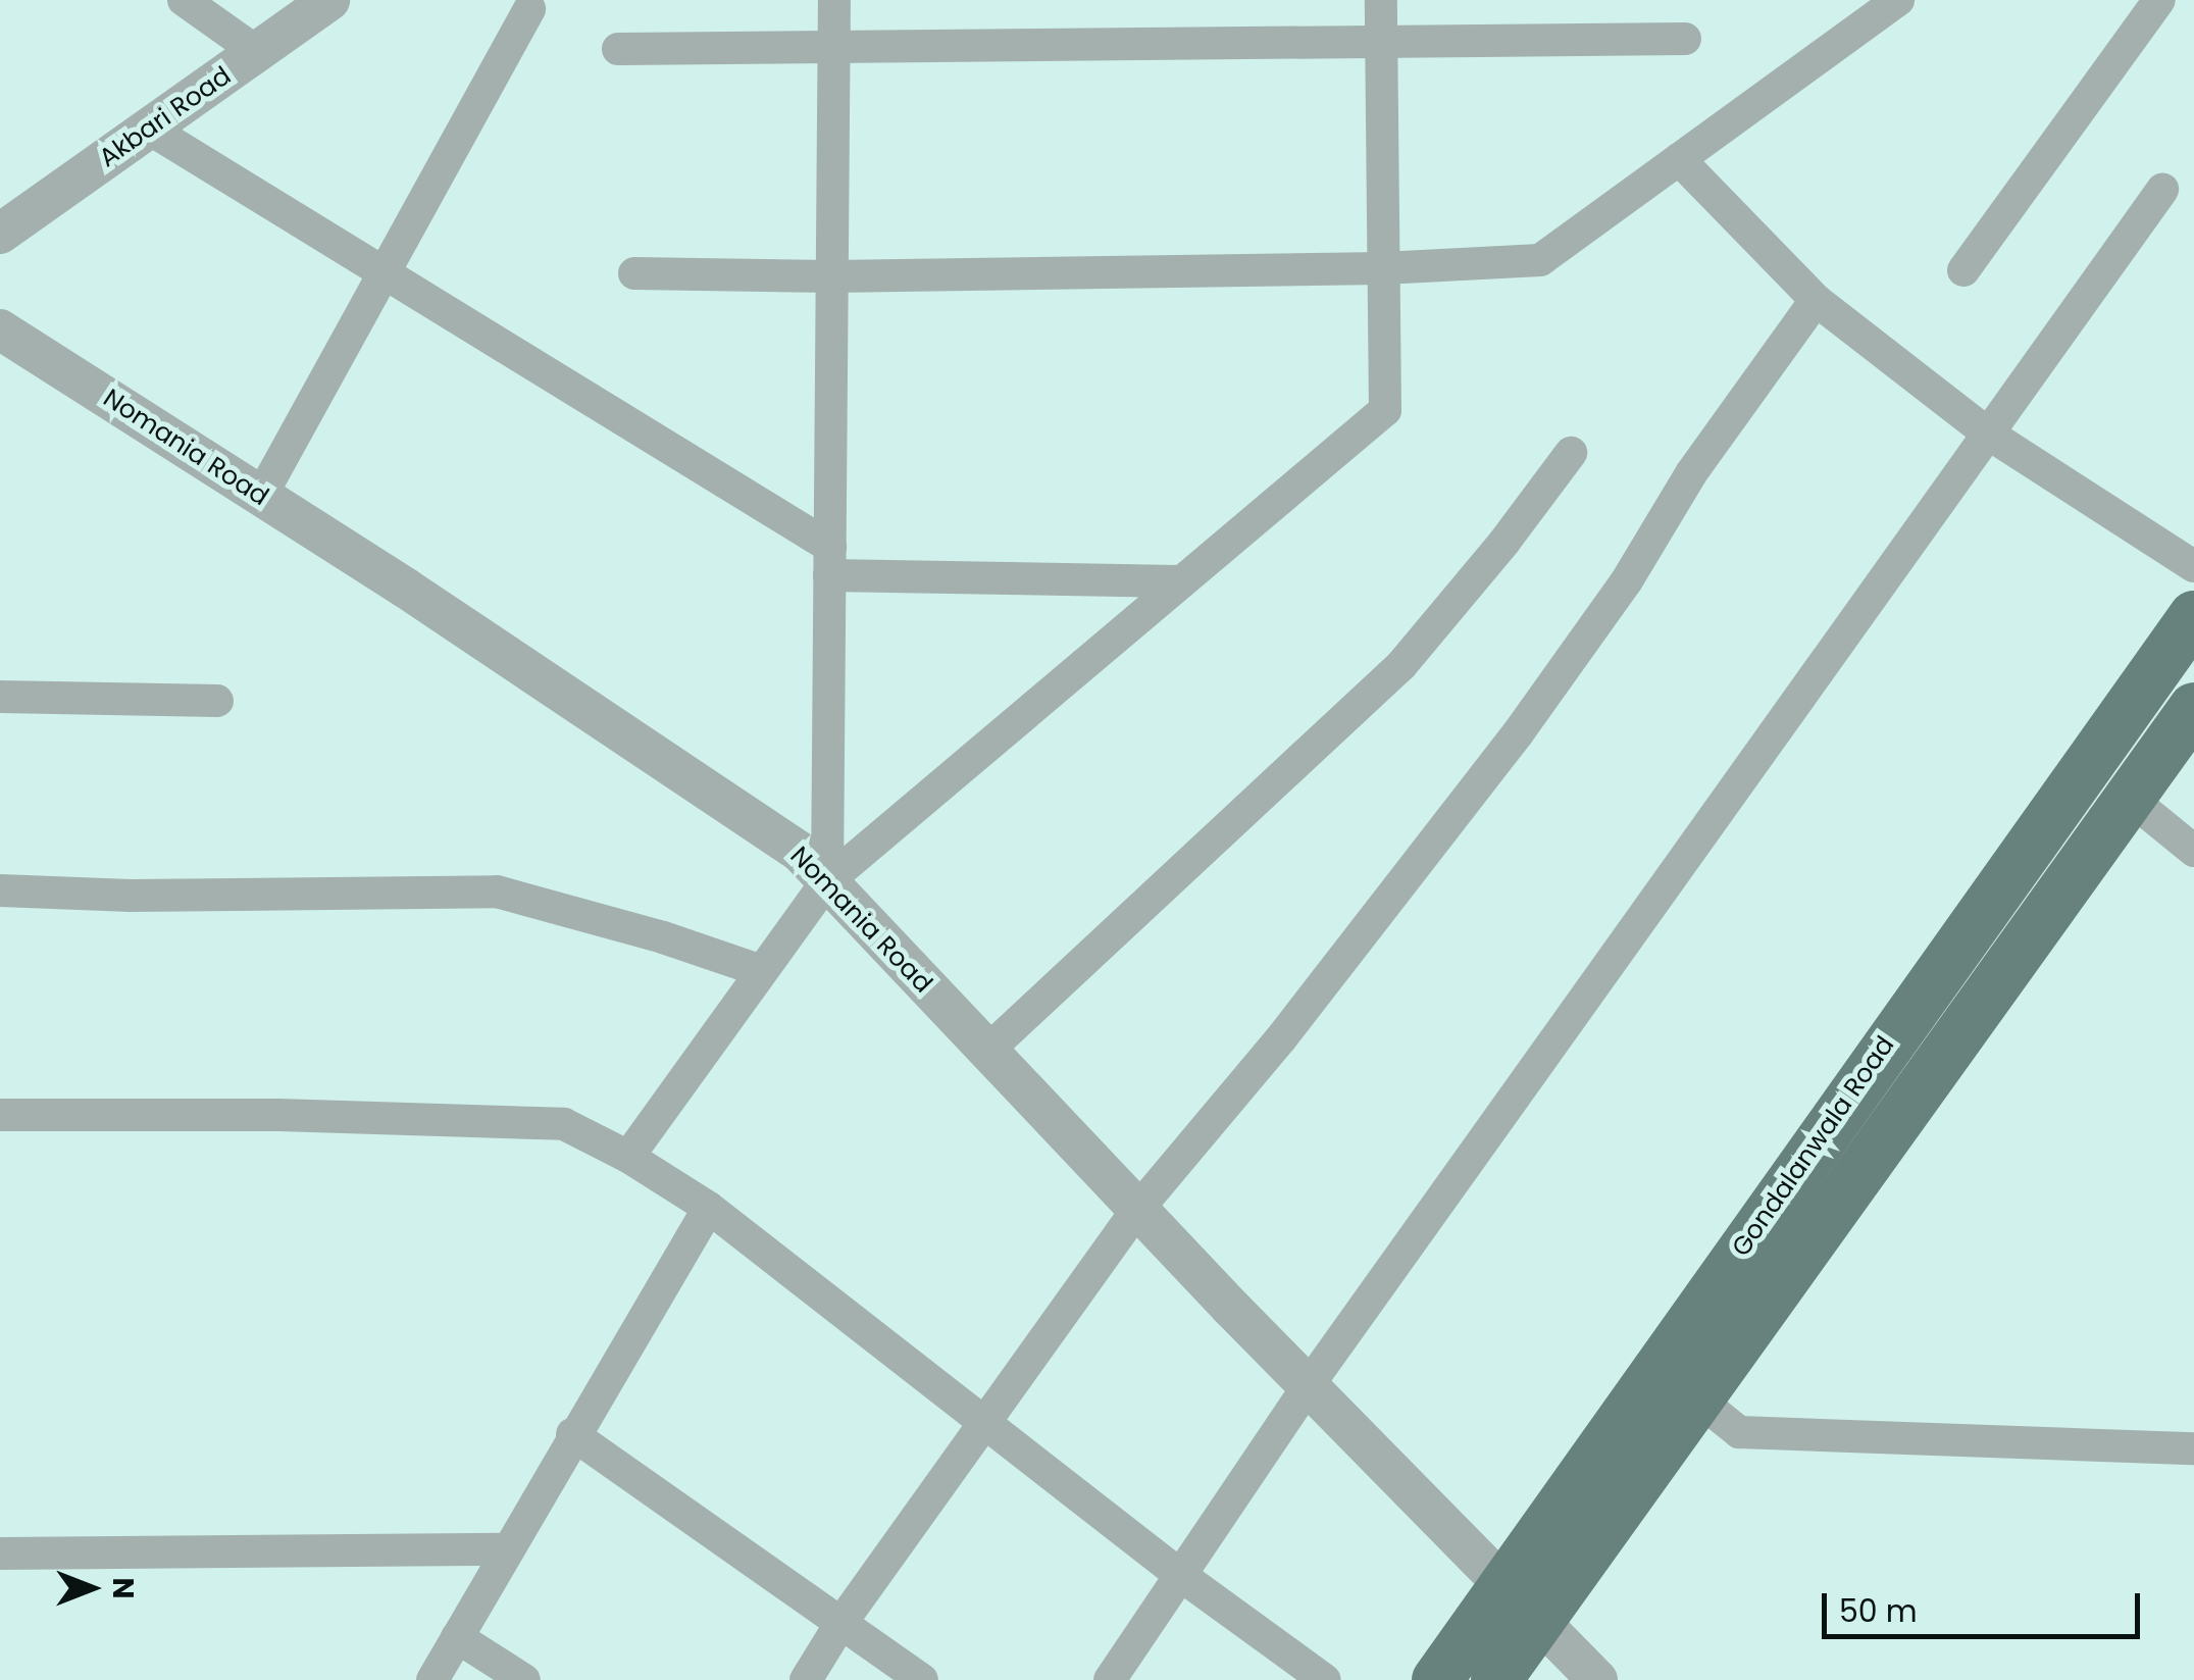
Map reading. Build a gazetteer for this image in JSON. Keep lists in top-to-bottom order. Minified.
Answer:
{"streets":{"main road":["Gondalanwala Road"],"street":["Akbari Road","Nomania Road"]},"crossings":[["Nomania Road","Gondalanwala Road"]],"scale_bar":"50 m","north":"right"}
